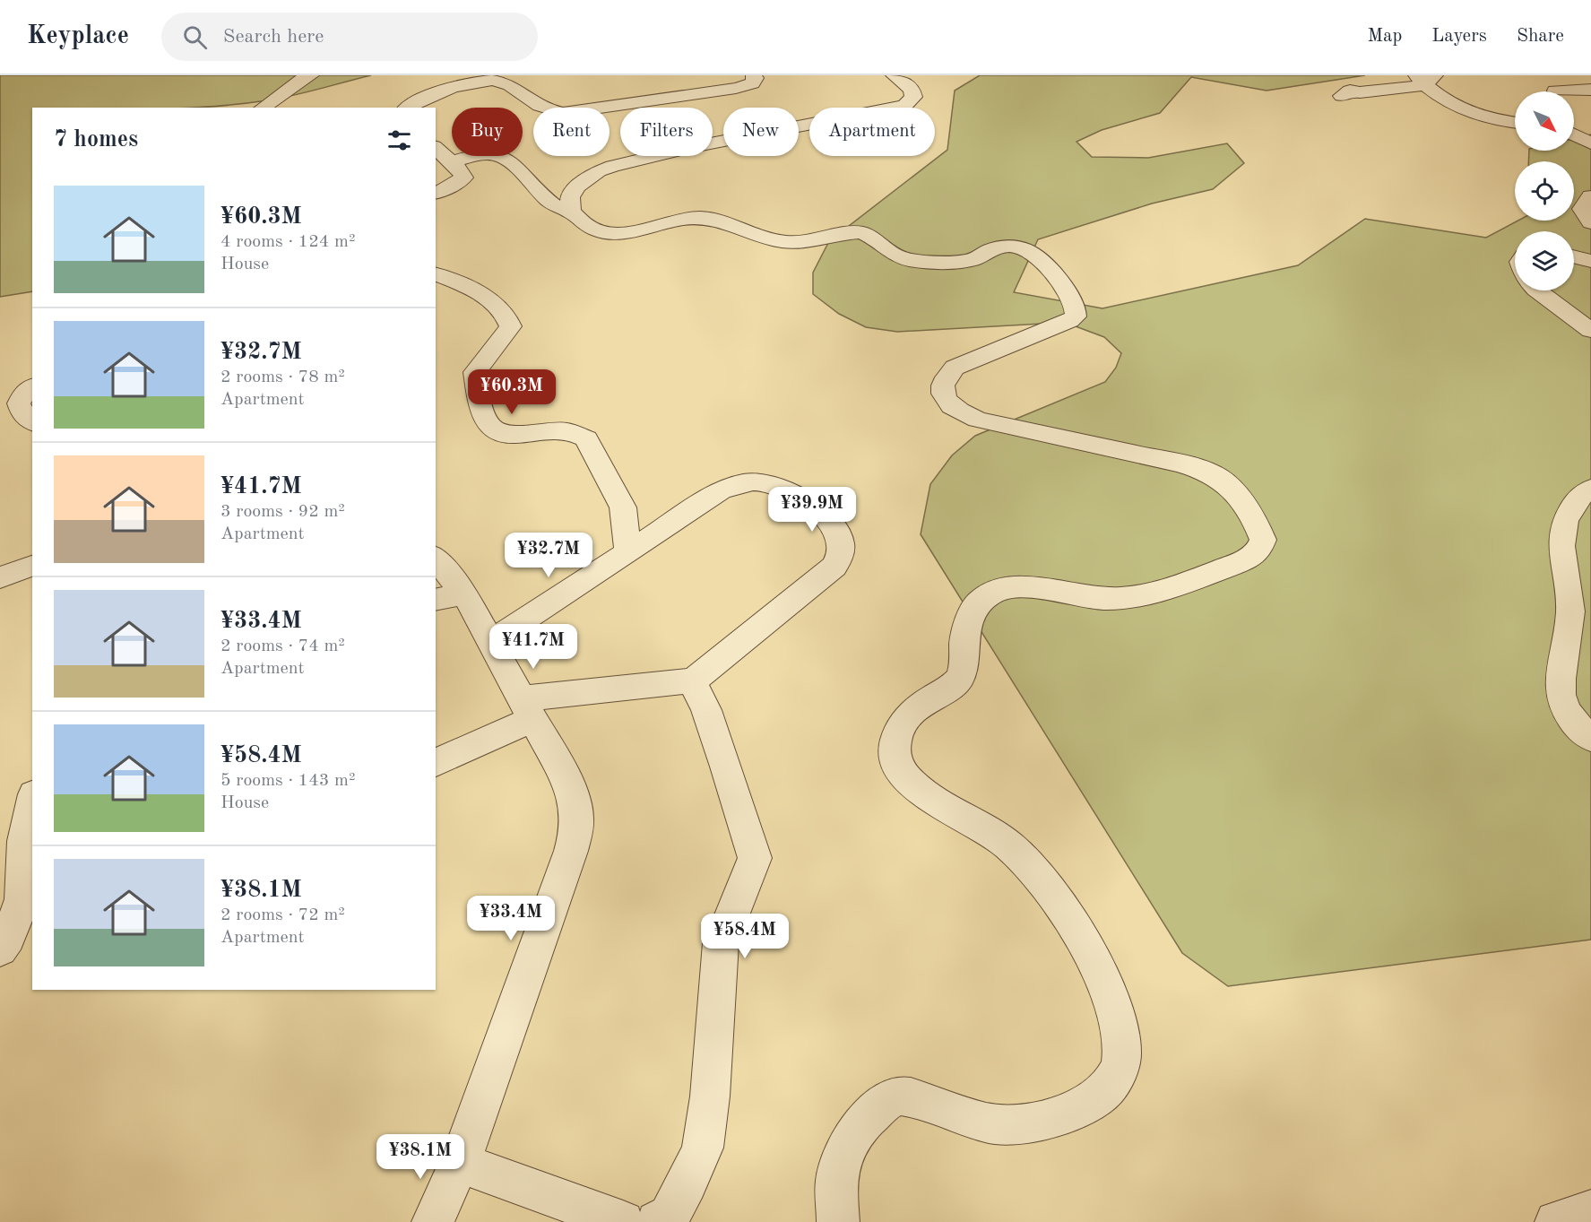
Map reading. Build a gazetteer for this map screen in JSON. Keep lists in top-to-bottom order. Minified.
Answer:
{"north":"bottom right","page":{"header":"Keyplace","search":"Search here","nav":["Map","Layers","Share"],"chip":["Buy","Rent","Filters","New","Apartment"],"heading":"7 homes","list":[{"name":"¥60.3M","note":"4 rooms · 124 m² · House"},{"name":"¥32.7M","note":"2 rooms · 78 m² · Apartment"},{"name":"¥41.7M","note":"3 rooms · 92 m² · Apartment"},{"name":"¥33.4M","note":"2 rooms · 74 m² · Apartment"},{"name":"¥58.4M","note":"5 rooms · 143 m² · House"},{"name":"¥38.1M","note":"2 rooms · 72 m² · Apartment"}],"price":["¥60.3M","¥39.9M","¥32.7M","¥41.7M","¥33.4M","¥58.4M","¥38.1M"]}}
